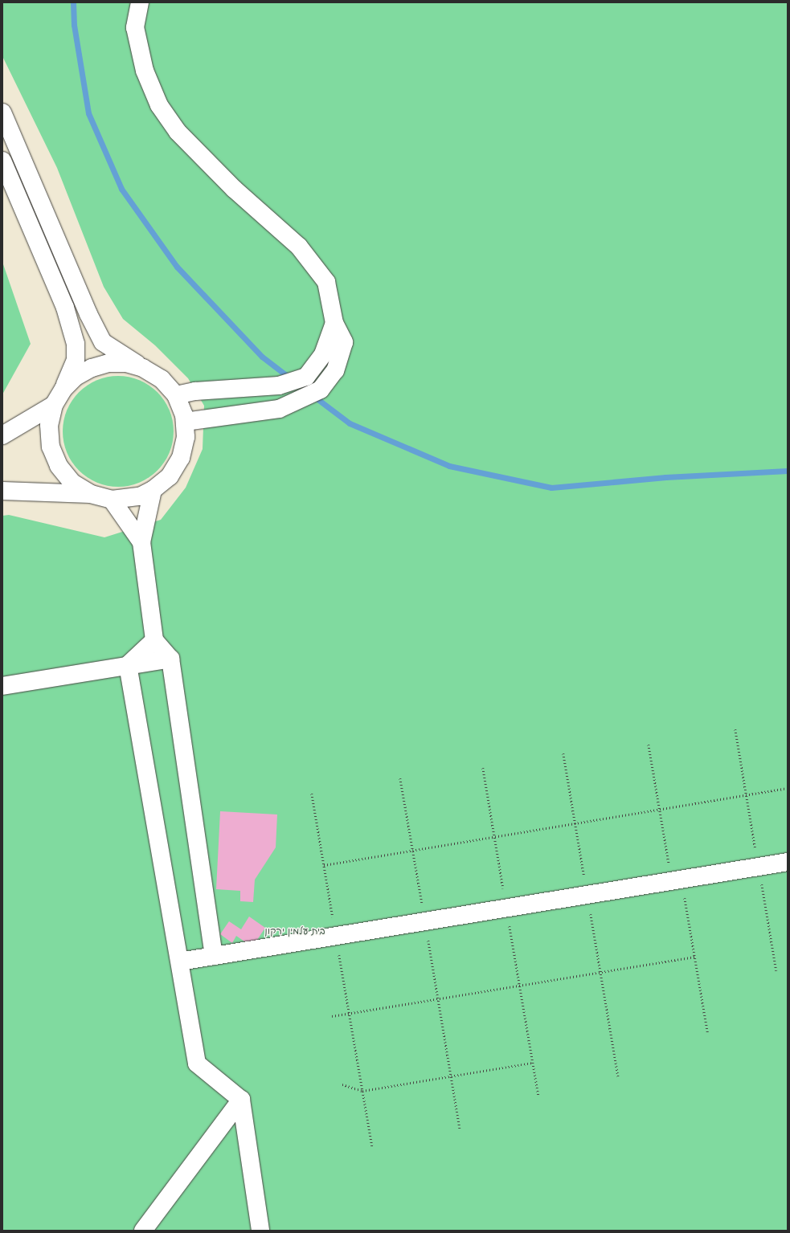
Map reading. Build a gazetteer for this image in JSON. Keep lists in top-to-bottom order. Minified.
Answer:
{"parks":["בית עלמין ירקון"]}
